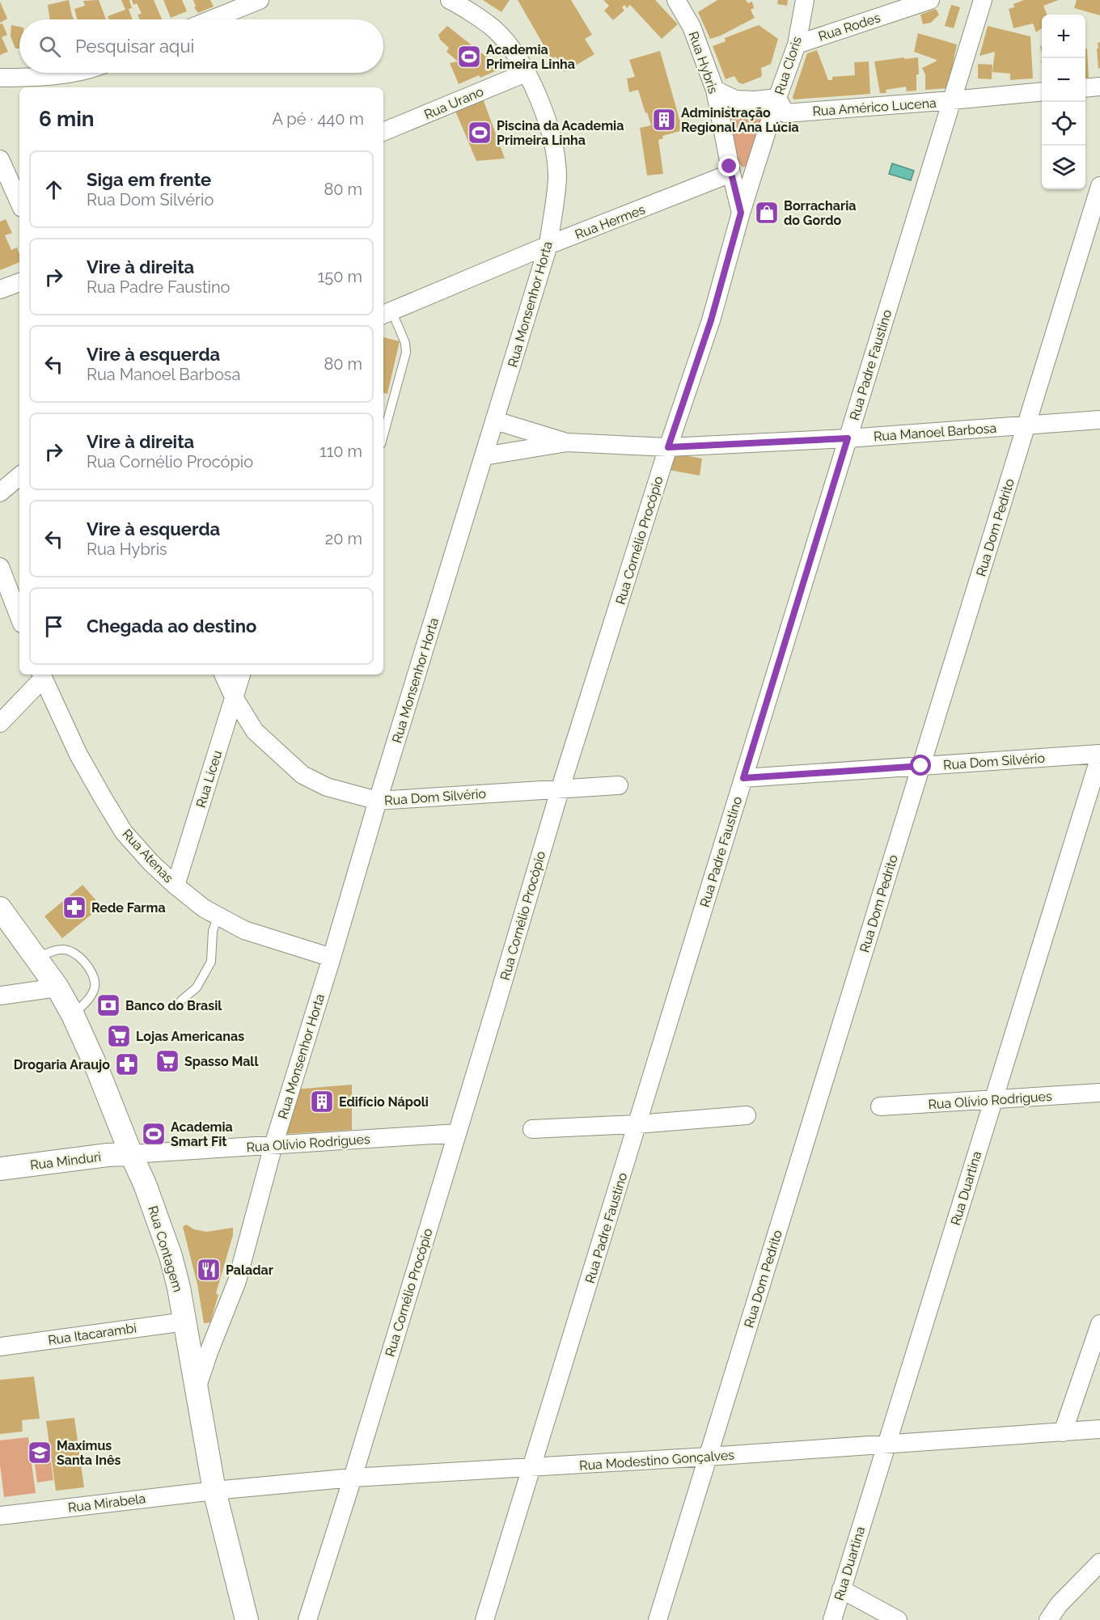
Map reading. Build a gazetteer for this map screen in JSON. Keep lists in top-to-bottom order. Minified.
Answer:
{"streets":{"street":["Rua Rodes","Rua Hybris","Rua Cloris","Rua Urano","Rua Américo Lucena","Rua Hermes","Rua Monsenhor Horta","Rua Padre Faustino","Rua Manoel Barbosa","Rua Dom Pedrito","Rua Cornélio Procópio","Rua Dom Silvério","Rua Liceu","Rua Atenas","Rua Olívio Rodrigues","Rua Minduri","Rua Duartina","Rua Contagem","Rua Itacarambi","Rua Modestino Gonçalves","Rua Mirabela"]},"crossings":[["Rua Rodes","Rua Cloris"],["Rua Hybris","Rua Cloris"],["Rua Hybris","Rua Hermes"],["Rua Hybris","Rua Cornélio Procópio"],["Rua Cloris","Rua Américo Lucena"],["Rua Cloris","Rua Cornélio Procópio"],["Rua Urano","Rua Monsenhor Horta"],["Rua Américo Lucena","Rua Padre Faustino"],["Rua Hermes","Rua Monsenhor Horta"],["Rua Monsenhor Horta","Rua Manoel Barbosa"],["Rua Monsenhor Horta","Rua Dom Silvério"],["Rua Monsenhor Horta","Rua Atenas"],["Rua Monsenhor Horta","Rua Olívio Rodrigues"],["Rua Monsenhor Horta","Rua Contagem"],["Rua Padre Faustino","Rua Manoel Barbosa"],["Rua Padre Faustino","Rua Dom Silvério"],["Rua Padre Faustino","Rua Modestino Gonçalves"],["Rua Manoel Barbosa","Rua Dom Pedrito"],["Rua Manoel Barbosa","Rua Cornélio Procópio"],["Rua Dom Pedrito","Rua Dom Silvério"],["Rua Dom Pedrito","Rua Modestino Gonçalves"],["Rua Cornélio Procópio","Rua Dom Silvério"],["Rua Cornélio Procópio","Rua Olívio Rodrigues"],["Rua Cornélio Procópio","Rua Modestino Gonçalves"],["Rua Dom Silvério","Rua Liceu"],["Rua Dom Silvério","Rua Duartina"],["Rua Liceu","Rua Atenas"],["Rua Olívio Rodrigues","Rua Minduri"],["Rua Olívio Rodrigues","Rua Duartina"],["Rua Olívio Rodrigues","Rua Contagem"],["Rua Minduri","Rua Contagem"],["Rua Duartina","Rua Modestino Gonçalves"],["Rua Contagem","Rua Itacarambi"],["Rua Contagem","Rua Modestino Gonçalves"],["Rua Contagem","Rua Mirabela"],["Rua Modestino Gonçalves","Rua Mirabela"]],"places":{"sports":["Academia Primeira Linha","Piscina da Academia Primeira Linha","Academia Smart Fit"],"building":["Administração Regional Ana Lúcia","Edifício Nápoli"],"shop":["Borracharia do Gordo"],"pharmacy":["Rede Farma","Drogaria Araujo"],"bank":["Banco do Brasil"],"supermarket":["Lojas Americanas","Spasso Mall"],"restaurant":["Paladar"],"school or university":["Maximus Santa Inês"]},"page":{"map_buttons":["+","−"],"search":"Pesquisar aqui","heading":["6 min","A pé · 440 m"],"list":[["Siga em frente","Rua Dom Silvério","80 m"],["Vire à direita","Rua Padre Faustino","150 m"],["Vire à esquerda","Rua Manoel Barbosa","80 m"],["Vire à direita","Rua Cornélio Procópio","110 m"],["Vire à esquerda","Rua Hybris","20 m"],"Chegada ao destino"]}}
